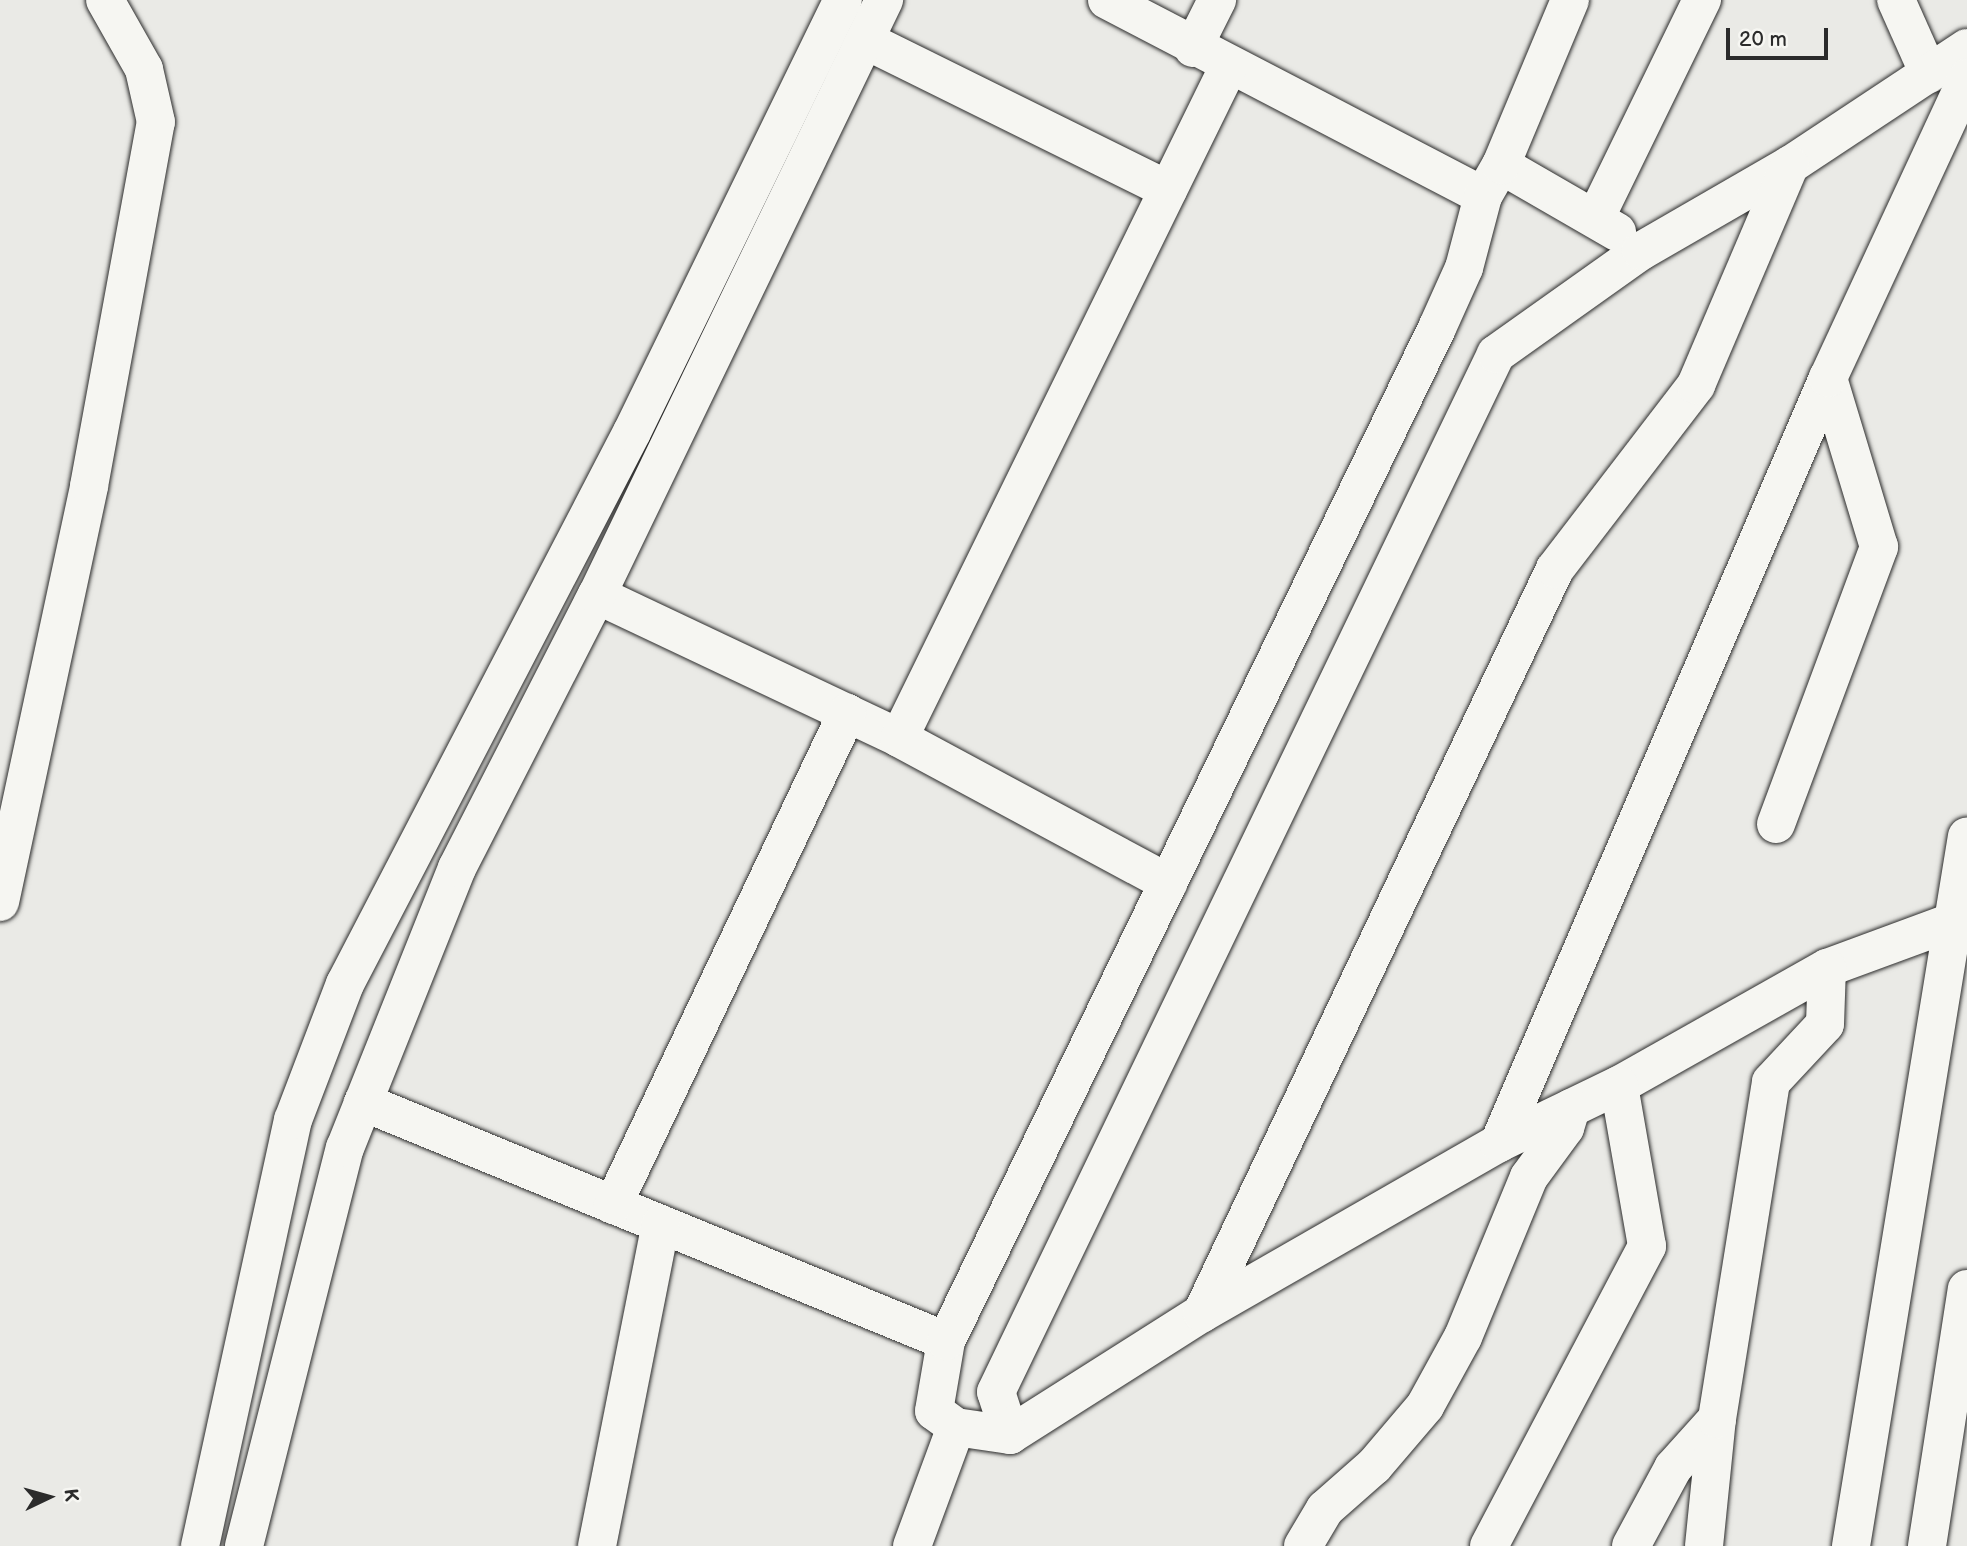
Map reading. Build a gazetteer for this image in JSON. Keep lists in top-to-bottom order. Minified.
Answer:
{"scale_bar":"20 m","north":"right"}
